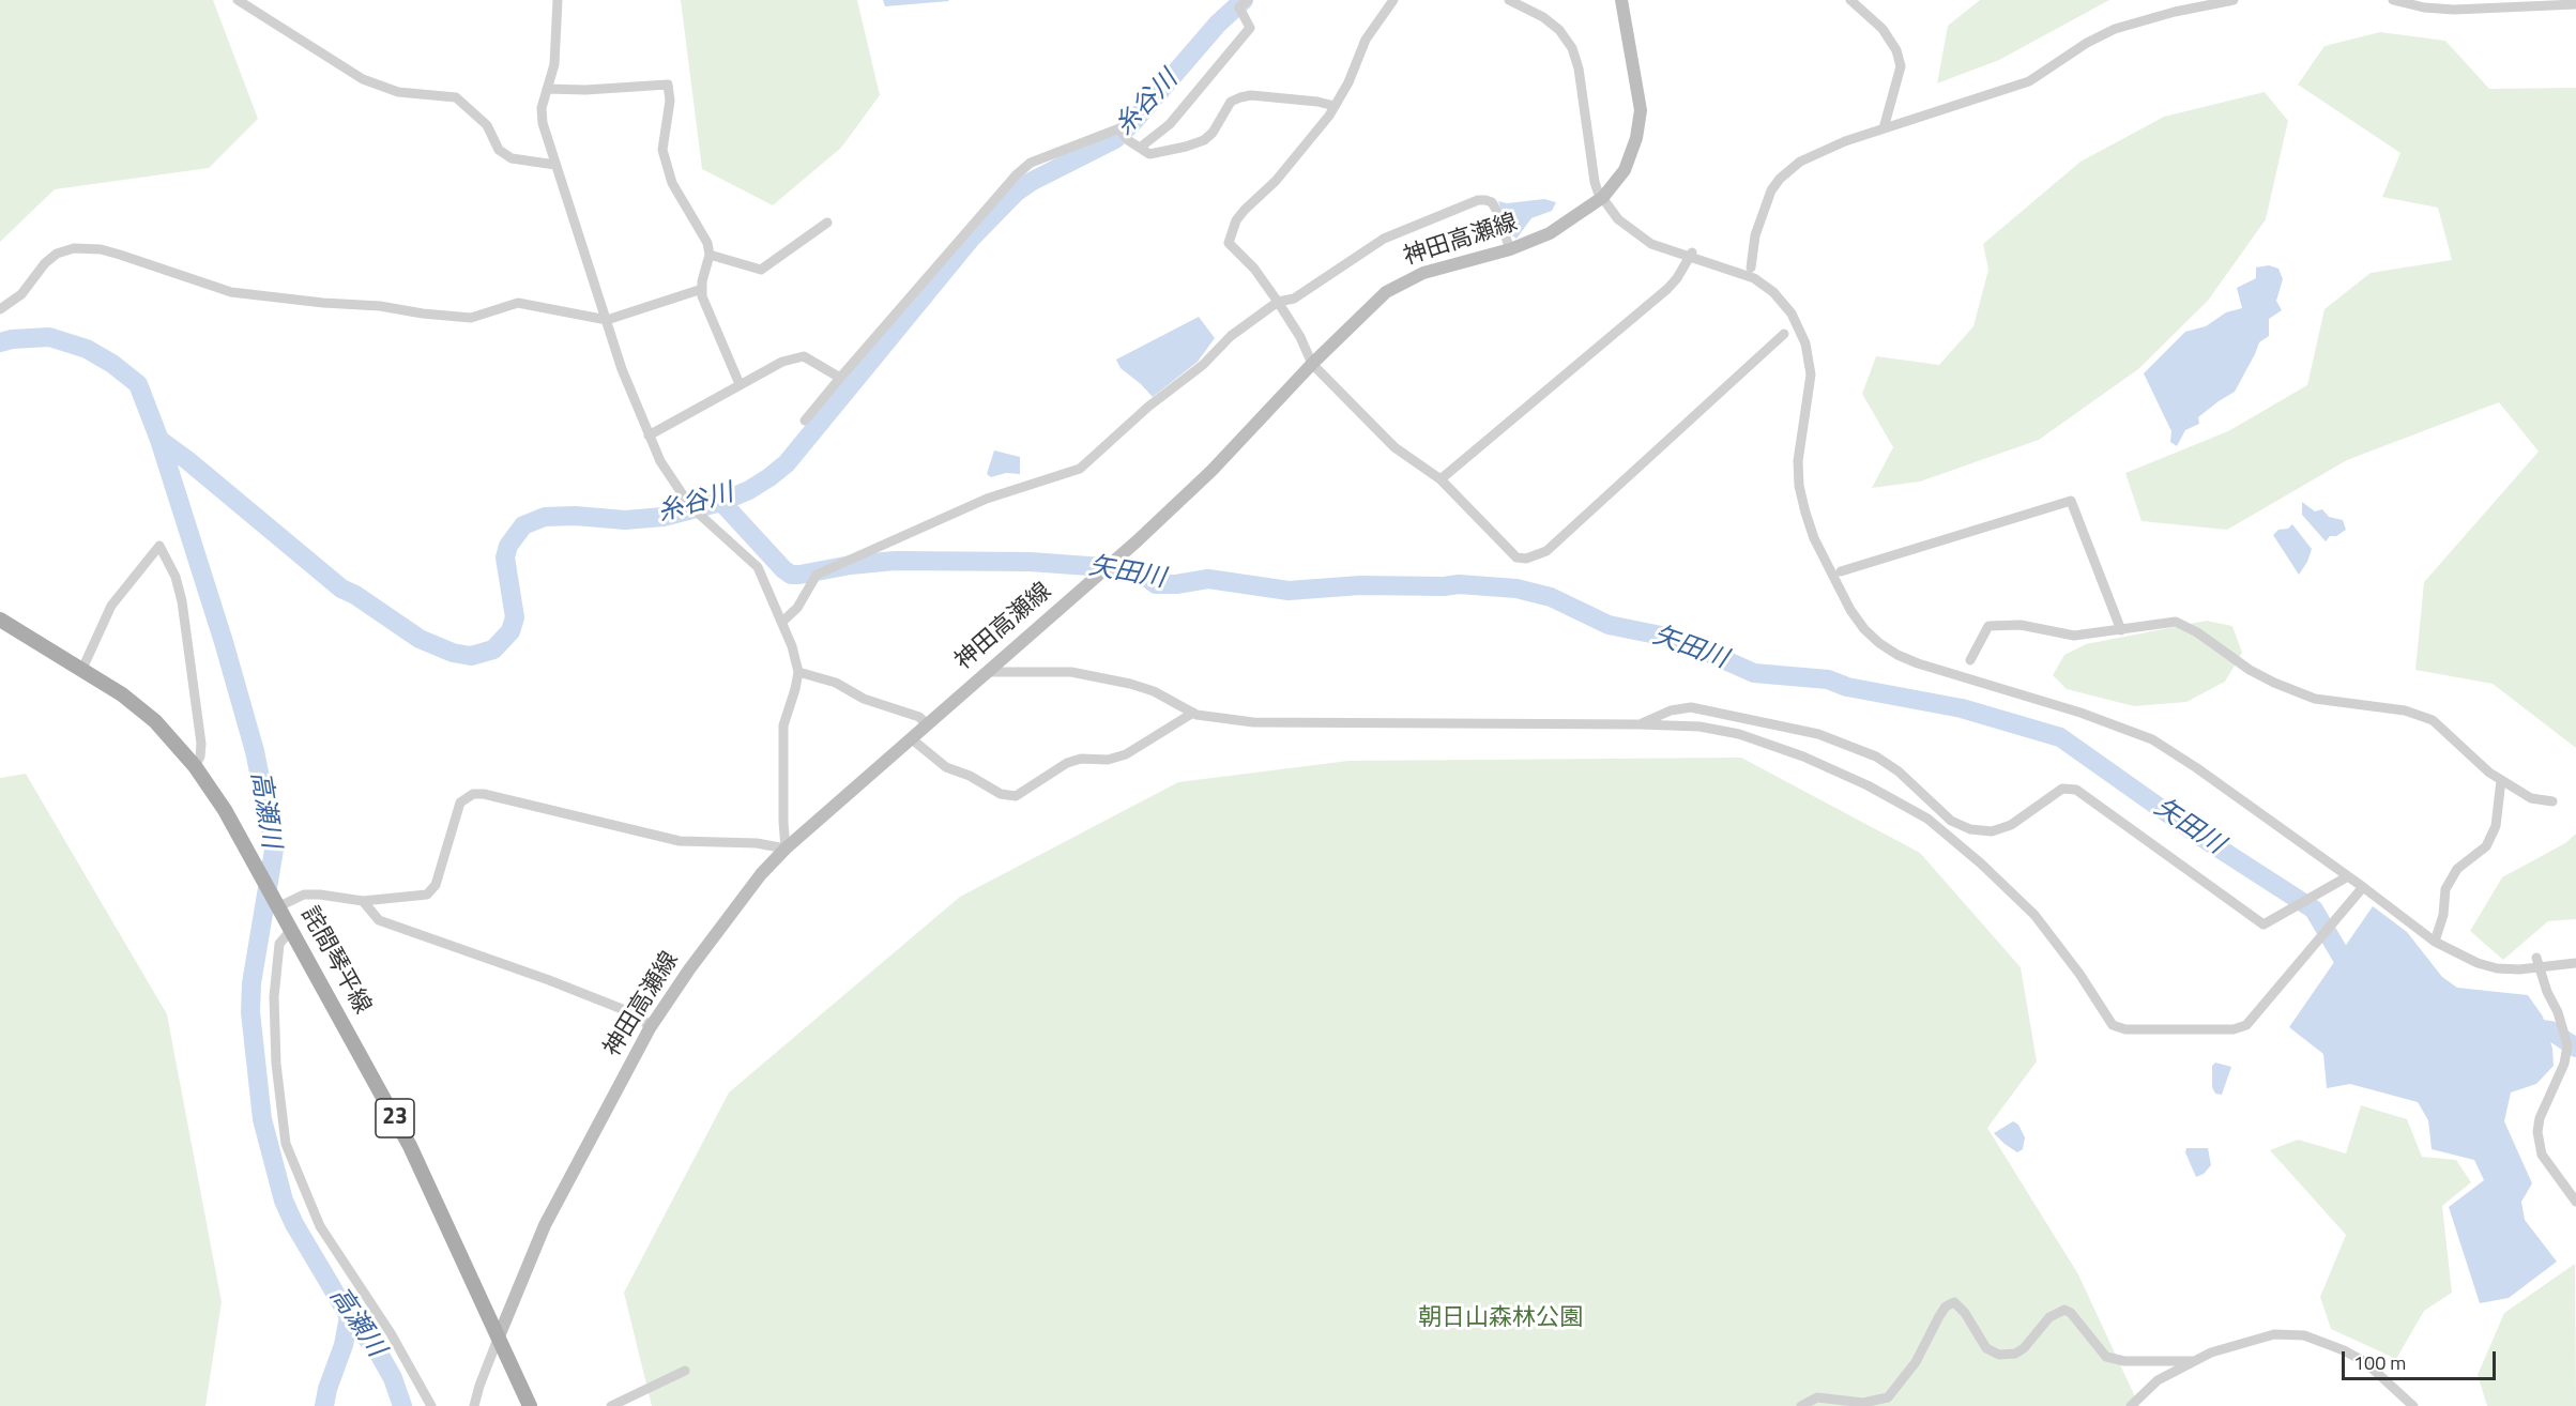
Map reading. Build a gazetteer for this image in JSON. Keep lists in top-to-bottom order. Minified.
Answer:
{"streets":{"main road":["神田高瀬線","詫間琴平線","23"]},"crossings":[["神田高瀬線","詫間琴平線"]],"water":["糸谷川","矢田川","高瀬川"],"parks":["朝日山森林公園"],"scale_bar":"100 m"}
